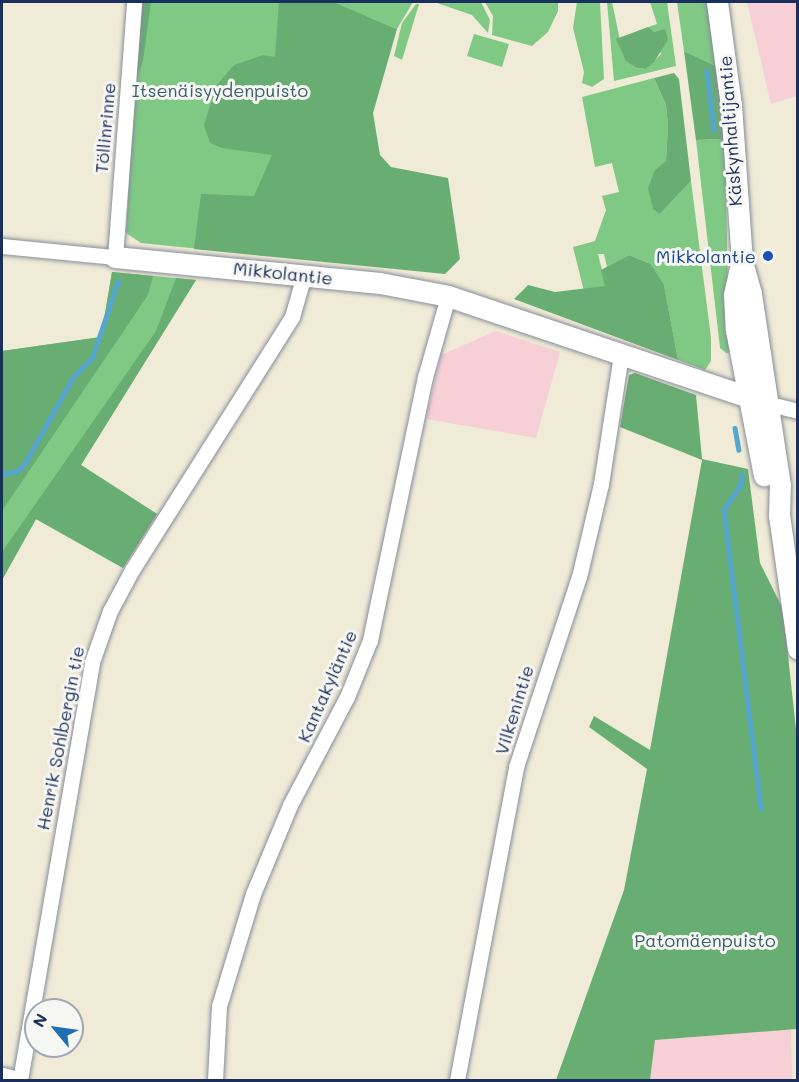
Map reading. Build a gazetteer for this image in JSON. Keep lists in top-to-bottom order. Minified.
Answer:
{"streets":{"main road":["Käskynhaltijantie","Mikkolantie"],"street":["Töllinrinne","Kantakyläntie","Vilkenintie","Henrik Sohlbergin tie"]},"crossings":[["Töllinrinne","Mikkolantie"],["Käskynhaltijantie","Mikkolantie"],["Mikkolantie","Kantakyläntie"],["Mikkolantie","Vilkenintie"],["Mikkolantie","Henrik Sohlbergin tie"]],"parks":["Itsenäisyydenpuisto","Patomäenpuisto"],"places":["Mikkolantie"],"north":"top left"}
